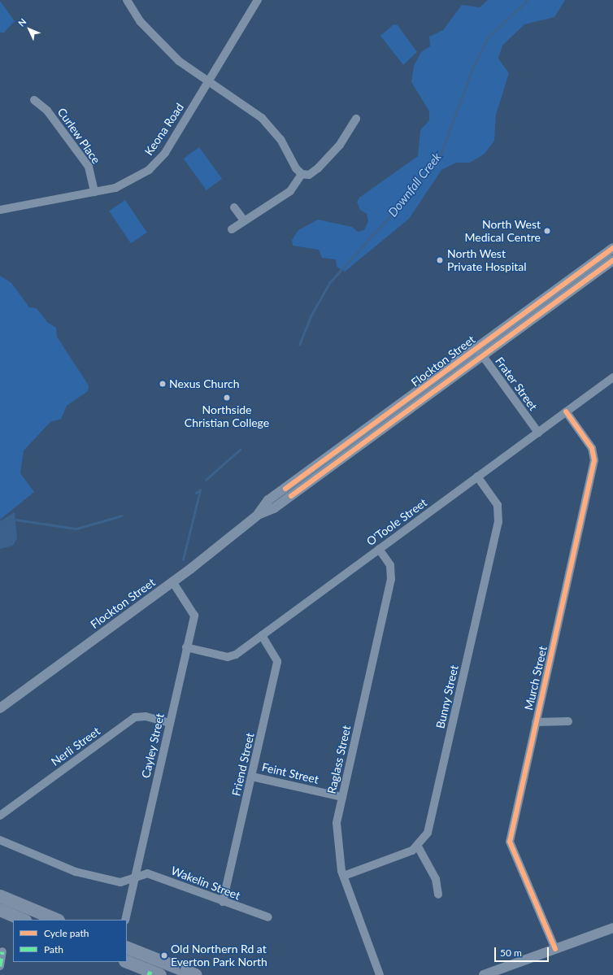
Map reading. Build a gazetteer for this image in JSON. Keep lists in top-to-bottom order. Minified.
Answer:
{"streets":{"street":["Keona Road","Curlew Place","Flockton Street","Frater Street","O'Toole Street","Murch Street","Bunny Street","Cayley Street","Nerli Street","Raglass Street","Friend Street","Feint Street","Wakelin Street"]},"crossings":[["Keona Road","Curlew Place"],["Flockton Street","Frater Street"],["Flockton Street","Cayley Street"],["Frater Street","O'Toole Street"],["O'Toole Street","Murch Street"],["O'Toole Street","Bunny Street"],["O'Toole Street","Cayley Street"],["O'Toole Street","Raglass Street"],["O'Toole Street","Friend Street"],["Cayley Street","Nerli Street"],["Cayley Street","Wakelin Street"],["Raglass Street","Feint Street"],["Friend Street","Feint Street"],["Friend Street","Wakelin Street"]],"water":["Downfall Creek"],"places":["North West Medical Centre","North West Private Hospital","Nexus Church","Northside Christian College","Old Northern Rd at Everton Park North"],"legend":["Cycle path","Path"],"scale_bar":"50 m","north":"top left"}
